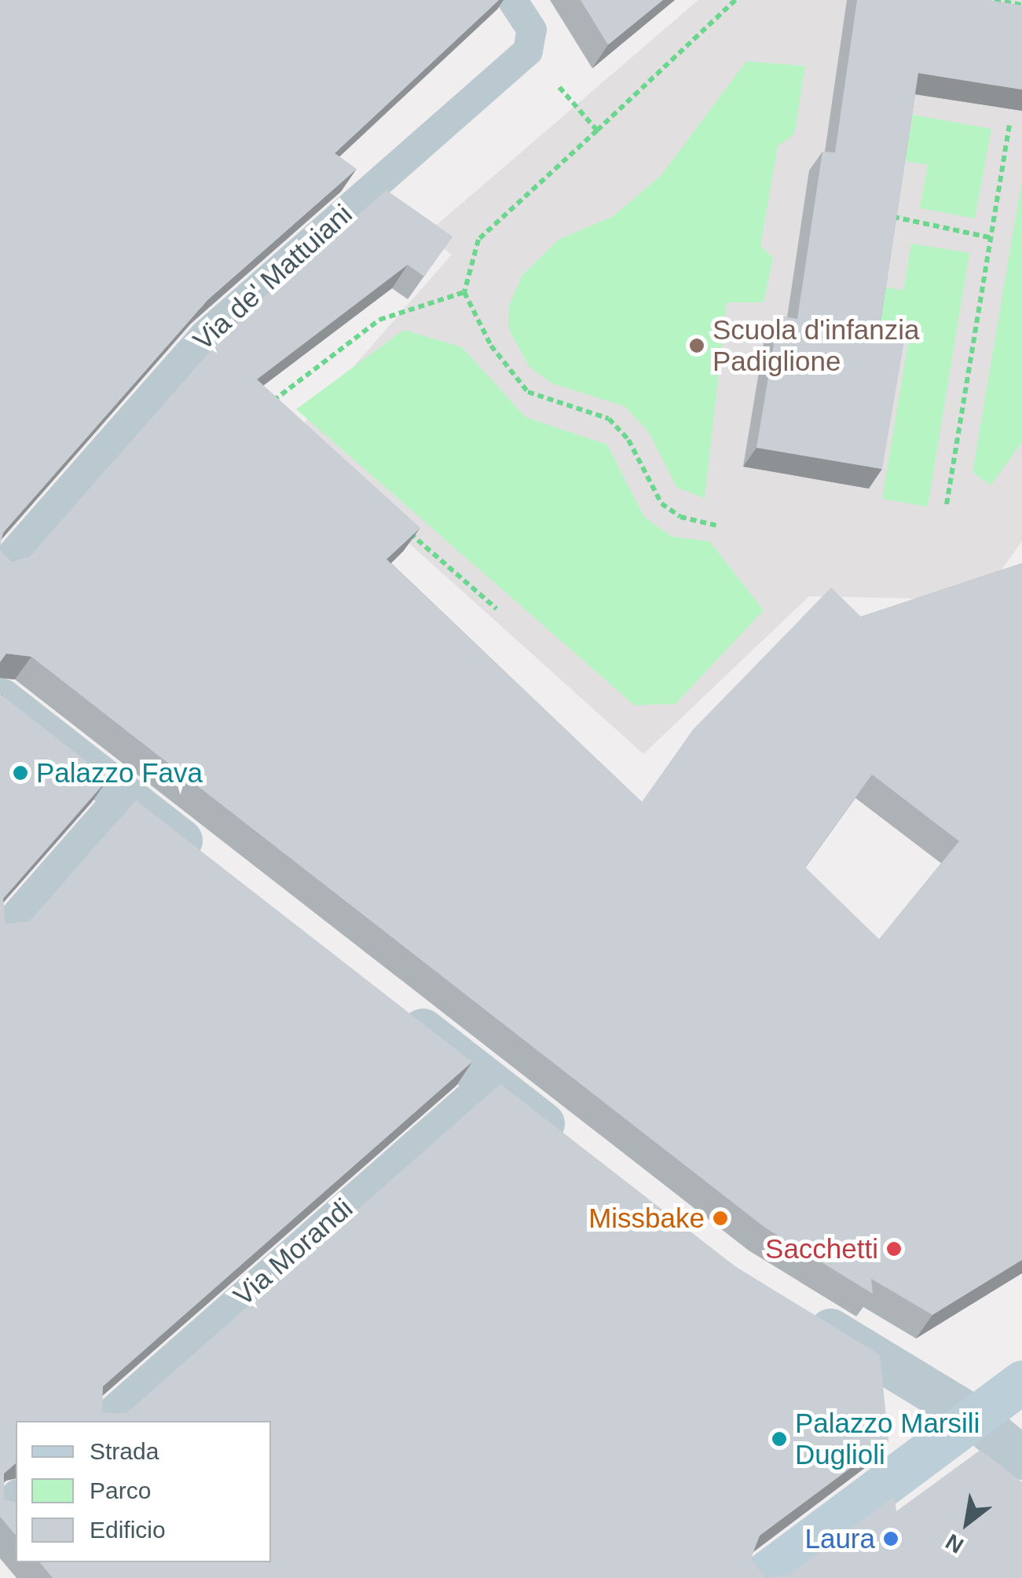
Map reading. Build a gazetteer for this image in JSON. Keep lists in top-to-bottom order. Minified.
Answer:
{"streets":{"lane":["Via de' Mattuiani","Via Morandi"]},"places":["Scuola d'infanzia Padiglione","Palazzo Fava","Missbake","Sacchetti","Palazzo Marsili Duglioli","Laura"],"legend":["Strada","Parco","Edificio"],"north":"bottom left"}
